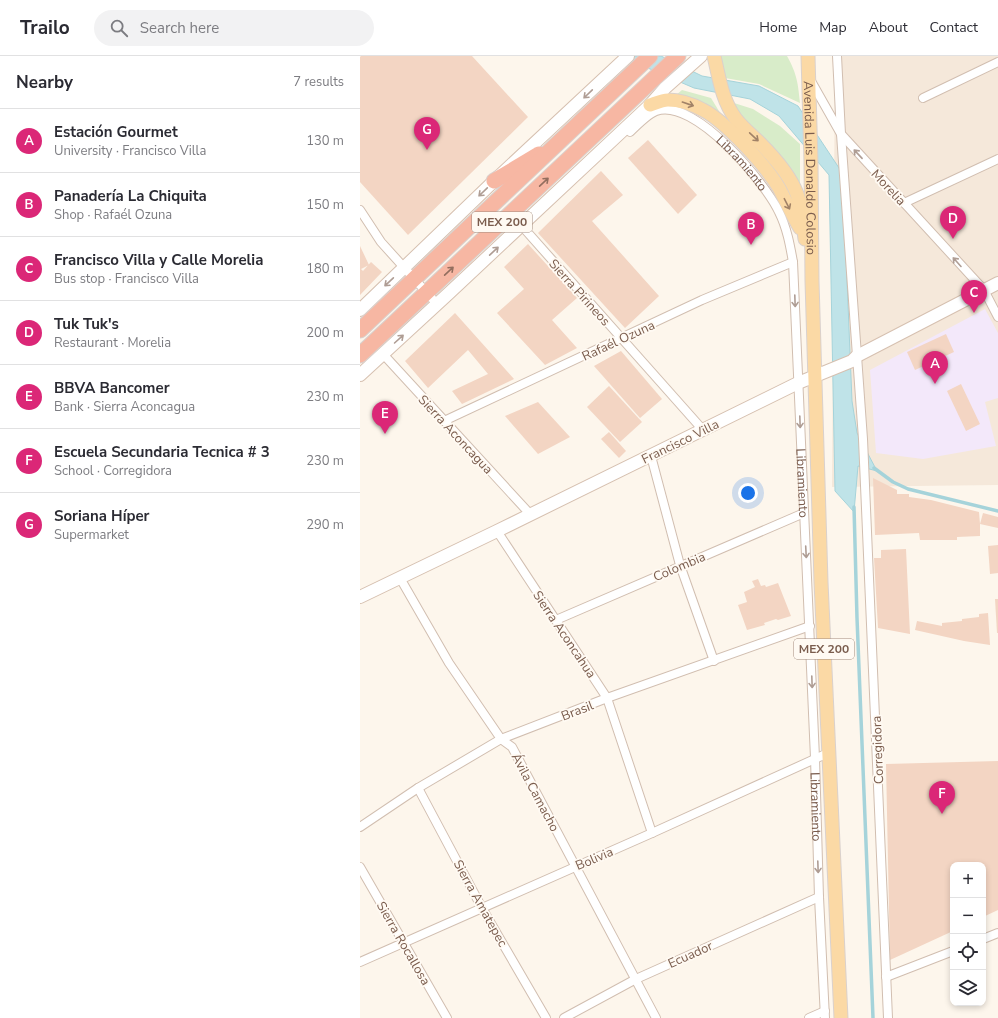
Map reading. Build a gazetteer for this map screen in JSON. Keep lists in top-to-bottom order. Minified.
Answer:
{"streets":{"highway":["MEX 200"],"main road":["Avenida Luis Donaldo Colosio"],"street":["Libramiento","Morelia","Sierra Pirineos","Rafaél Ozuna","Sierra Aconcagua","Francisco Villa","Colombia","Sierra Aconcahua","Brasil","Corregidora","Ávila Camacho","Bolivia","Sierra Amatepec","Sierra Rocallosa","Ecuador"]},"crossings":[["Libramiento","Rafaél Ozuna"],["Libramiento","Francisco Villa"],["Libramiento","Colombia"],["Libramiento","Brasil"],["Libramiento","Bolivia"],["Libramiento","Ecuador"],["Avenida Luis Donaldo Colosio","Morelia"],["Avenida Luis Donaldo Colosio","Francisco Villa"],["Avenida Luis Donaldo Colosio","Bolivia"],["Morelia","Francisco Villa"],["Morelia","Corregidora"],["Sierra Pirineos","Rafaél Ozuna"],["Sierra Pirineos","Francisco Villa"],["Rafaél Ozuna","Sierra Aconcagua"],["Sierra Aconcagua","Francisco Villa"],["Francisco Villa","Sierra Aconcahua"],["Francisco Villa","Corregidora"],["Francisco Villa","Ávila Camacho"],["Colombia","Sierra Aconcahua"],["Sierra Aconcahua","Brasil"],["Sierra Aconcahua","Bolivia"],["Brasil","Ávila Camacho"],["Brasil","Sierra Amatepec"],["Ávila Camacho","Bolivia"],["Ávila Camacho","Ecuador"],["Bolivia","Sierra Amatepec"],["Bolivia","Sierra Rocallosa"]],"one_way":["Libramiento","Morelia"],"page":{"header":"Trailo","search":"Search here","nav":["Home","Map","About","Contact"],"heading":["Nearby","7 results"],"list":[{"mark":"A","name":"Estación Gourmet","note":"University · Francisco Villa","value":"130 m"},{"mark":"B","name":"Panadería La Chiquita","note":"Shop · Rafaél Ozuna","value":"150 m"},{"mark":"C","name":"Francisco Villa y Calle Morelia","note":"Bus stop · Francisco Villa","value":"180 m"},{"mark":"D","name":"Tuk Tuk's","note":"Restaurant · Morelia","value":"200 m"},{"mark":"E","name":"BBVA Bancomer","note":"Bank · Sierra Aconcagua","value":"230 m"},{"mark":"F","name":"Escuela Secundaria Tecnica # 3","note":"School · Corregidora","value":"230 m"},{"mark":"G","name":"Soriana Híper","note":"Supermarket","value":"290 m"}],"pins":["G","D","B","C","A","E","F"],"map_buttons":["+","−"]}}
